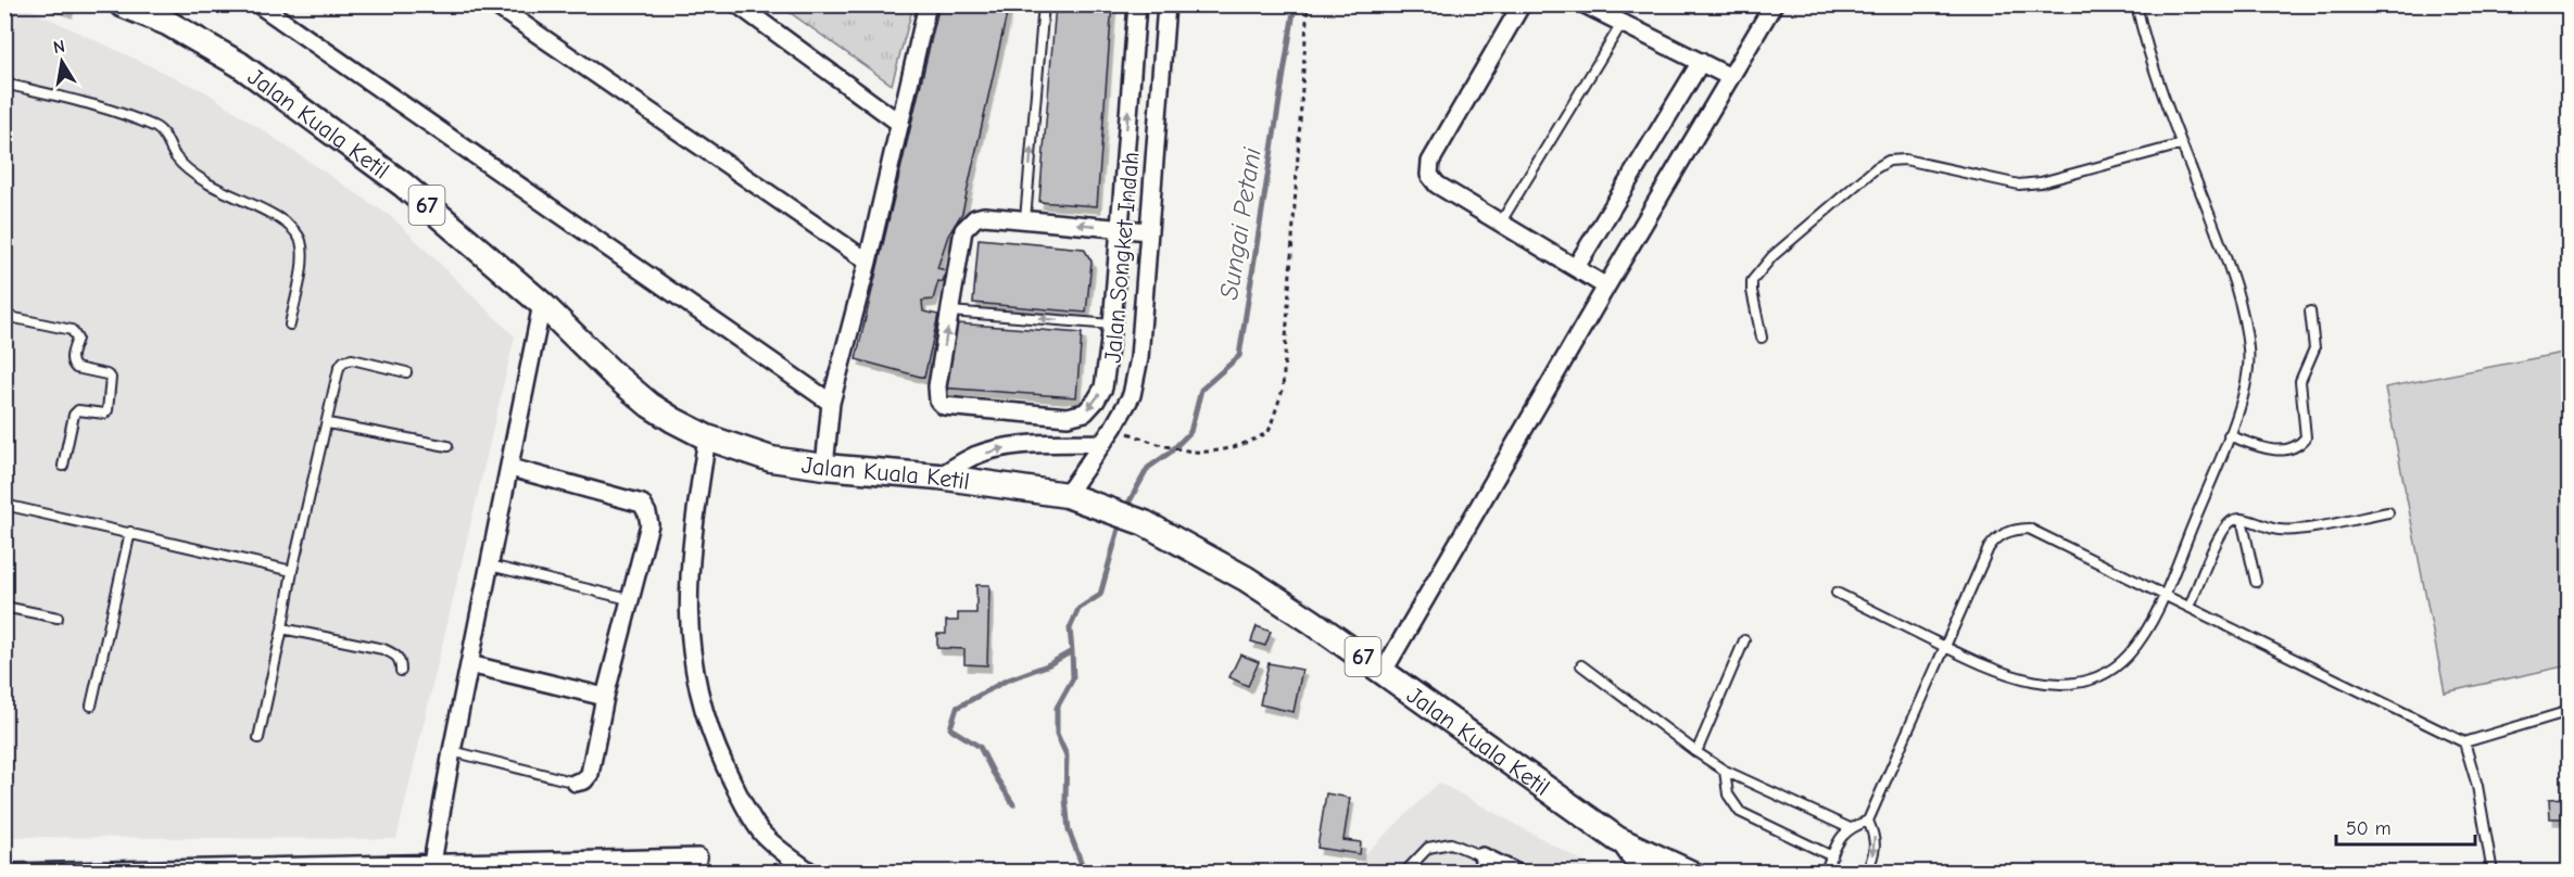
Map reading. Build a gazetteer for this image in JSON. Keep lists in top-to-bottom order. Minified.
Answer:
{"streets":{"main road":["Jalan Kuala Ketil","67"],"street":["Jalan Songket Indah"]},"crossings":[["Jalan Kuala Ketil","Jalan Songket Indah"]],"water":["Sungai Petani"],"scale_bar":"50 m","north":"top"}
